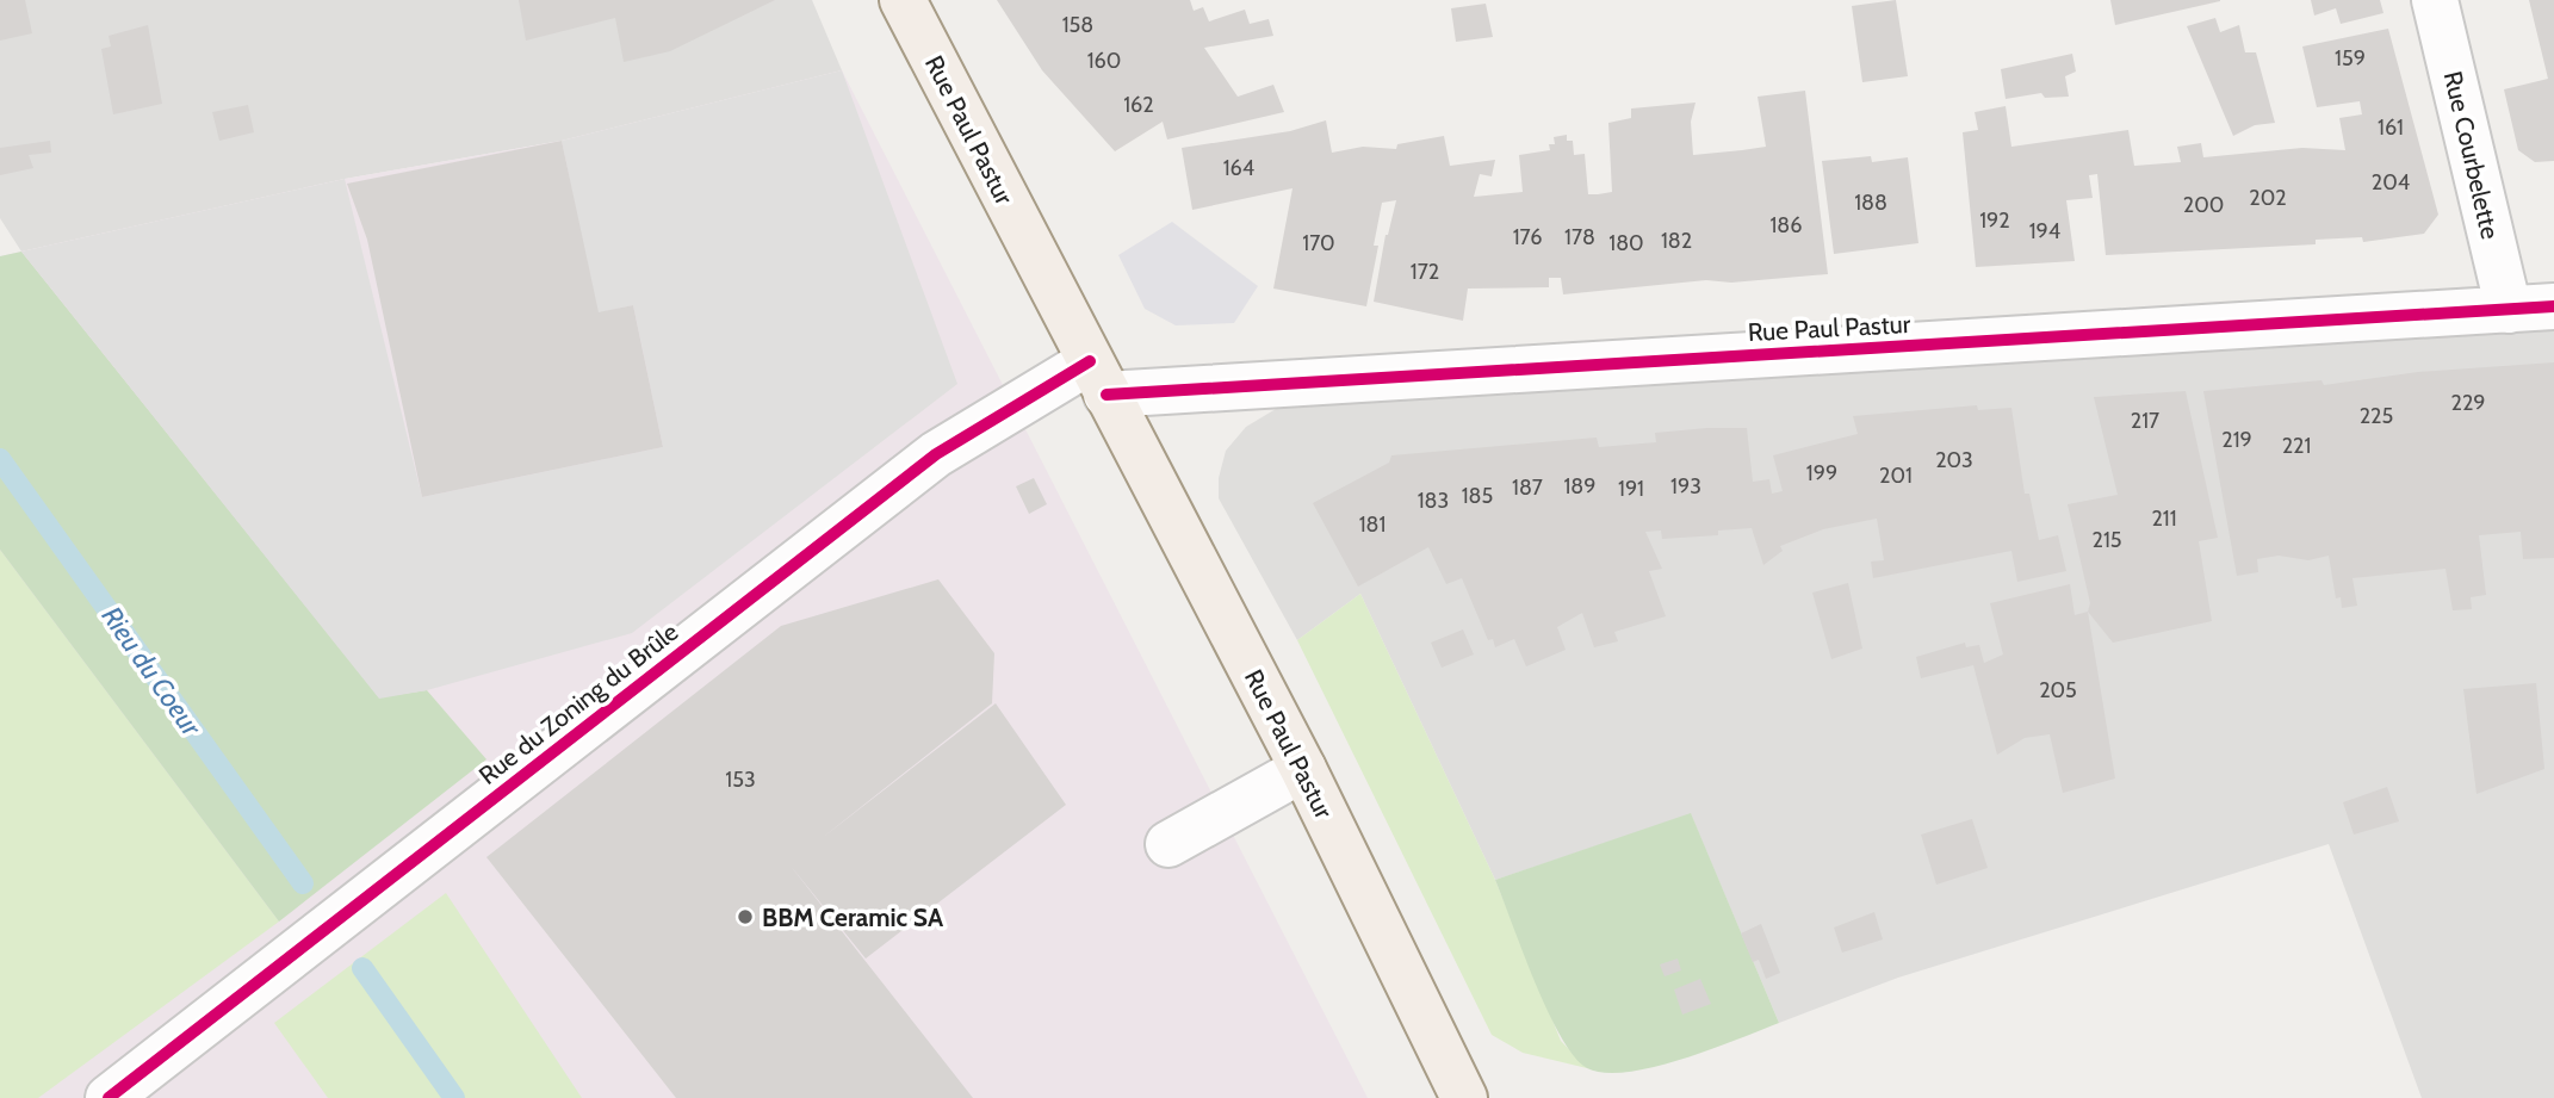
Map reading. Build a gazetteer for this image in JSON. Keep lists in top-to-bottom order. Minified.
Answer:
{"streets":{"main road":["Rue Paul Pastur"],"street":["Rue Courbelette","Rue du Zoning du Brûle"]},"crossings":[["Rue Paul Pastur","Rue Courbelette"],["Rue Paul Pastur","Rue du Zoning du Brûle"]],"water":["Rieu du Coeur"],"places":["BBM Ceramic SA"],"house_numbers":["158","159","160","162","161","164","204","202","188","200","192","186","194","176","178","182","170","180","172","229","225","217","219","221","203","199","201","189","193","187","191","185","183","211","181","215","205","153"]}
